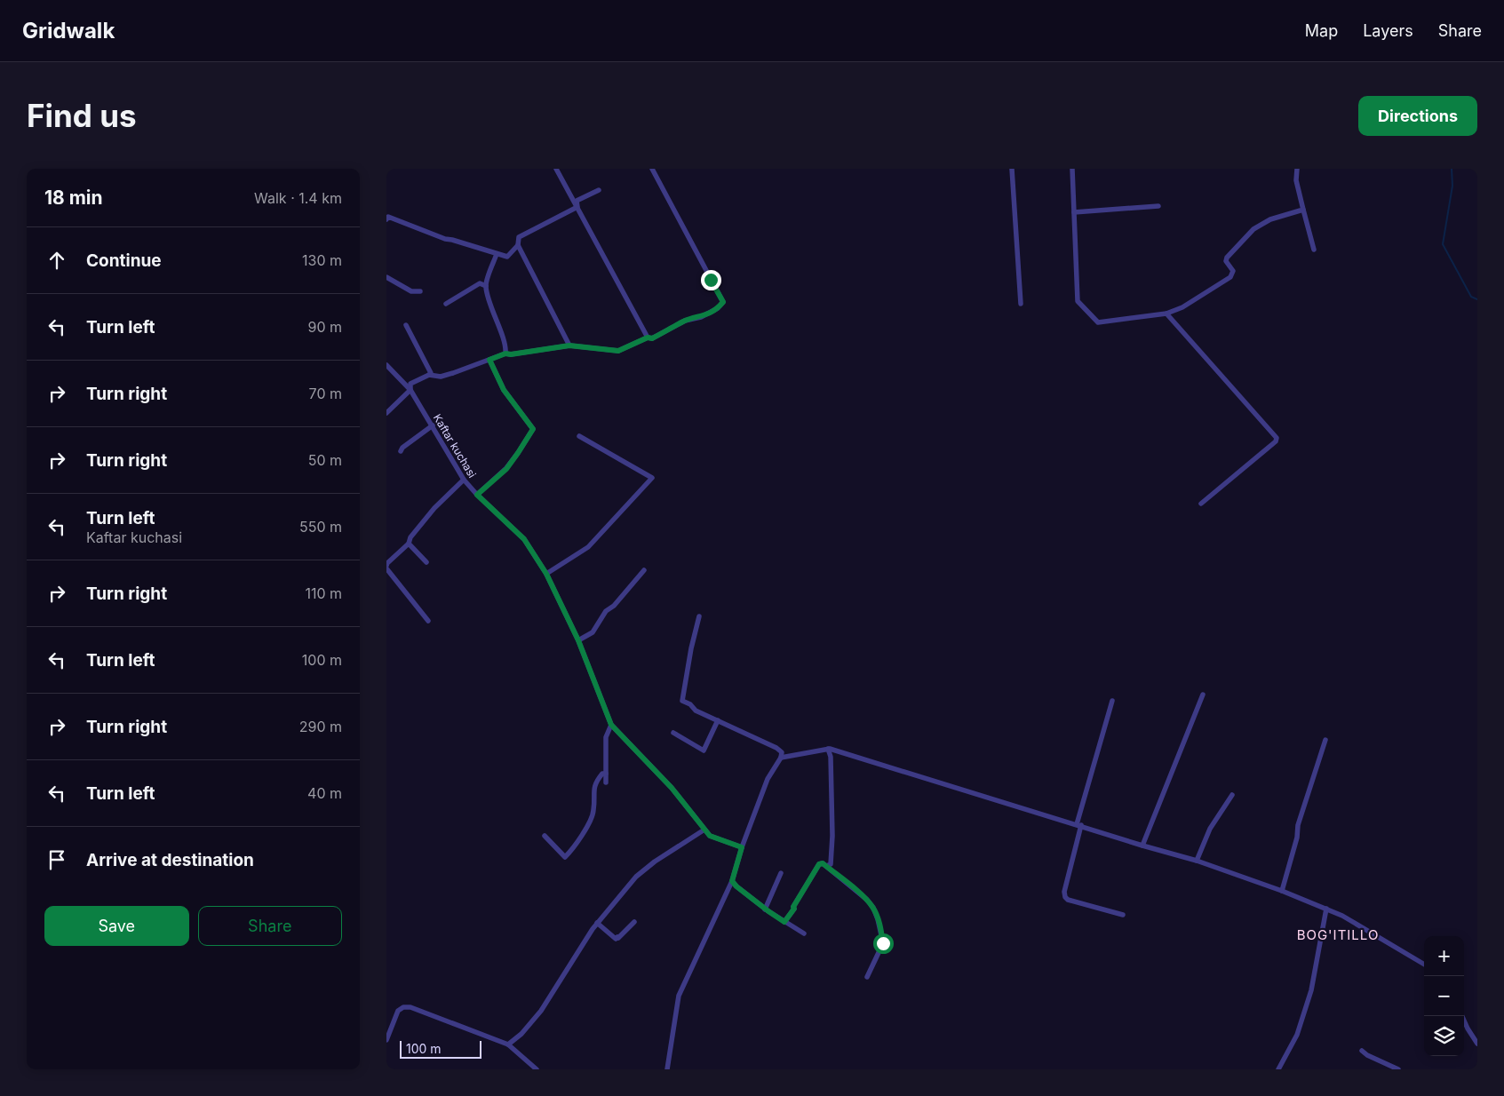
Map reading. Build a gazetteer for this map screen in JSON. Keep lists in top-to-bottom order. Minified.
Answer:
{"streets":{"street":["Kaftar kuchasi"]},"districts":["BOG'ITILLO"],"scale_bar":"100 m","page":{"header":"Gridwalk","nav":["Map","Layers","Share"],"buttons":["Directions",["Save","Share"]],"title":"Find us","heading":["18 min","Walk · 1.4 km"],"list":[["Continue","130 m"],["Turn left","90 m"],["Turn right","70 m"],["Turn right","50 m"],["Turn left","Kaftar kuchasi","550 m"],["Turn right","110 m"],["Turn left","100 m"],["Turn right","290 m"],["Turn left","40 m"],"Arrive at destination"],"map_buttons":["+","−"],"scale":"100 m"}}
